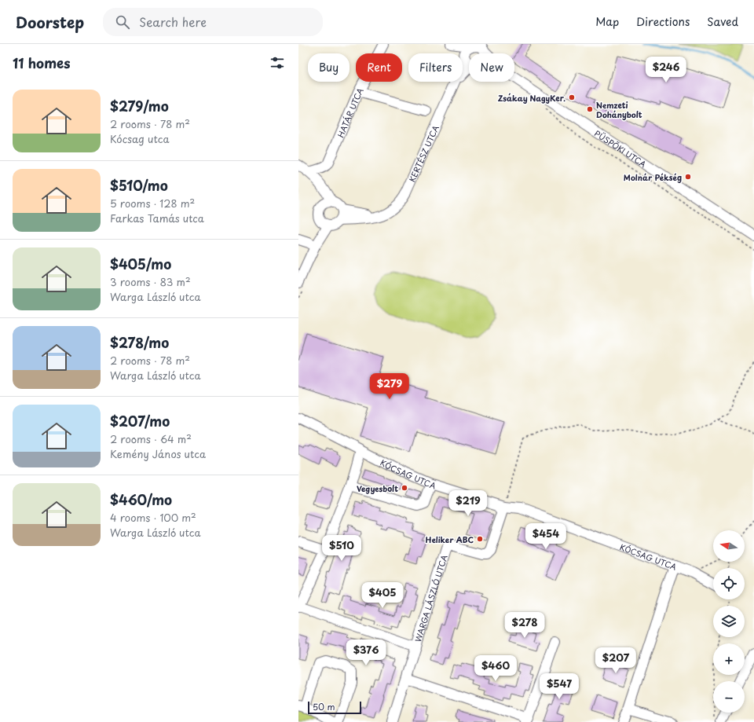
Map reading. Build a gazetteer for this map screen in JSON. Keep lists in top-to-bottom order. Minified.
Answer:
{"streets":{"street":["HATÁR UTCA","PÜSPÖKI UTCA","KERTÉSZ UTCA","KÓCSAG UTCA","WARGA LÁSZLÓ UTCA"]},"crossings":[["KÓCSAG UTCA","WARGA LÁSZLÓ UTCA"]],"places":["Zsákay NagyKer.","Nemzeti Dohánybolt","Molnár Pékség","Vegyesbolt","Heliker ABC"],"scale_bar":"50 m","north":"left","page":{"header":"Doorstep","search":"Search here","nav":["Map","Directions","Saved"],"heading":"11 homes","chip":["Buy","Rent","Filters","New"],"price":["$246","$279","$219","$454","$510","$405","$278","$376","$207","$460","$547"],"list":[{"name":"$279/mo","note":"2 rooms · 78 m² · Kócsag utca"},{"name":"$510/mo","note":"5 rooms · 128 m² · Farkas Tamás utca"},{"name":"$405/mo","note":"3 rooms · 83 m² · Warga László utca"},{"name":"$278/mo","note":"2 rooms · 78 m² · Warga László utca"},{"name":"$207/mo","note":"2 rooms · 64 m² · Kemény János utca"},{"name":"$460/mo","note":"4 rooms · 100 m² · Warga László utca"}],"map_buttons":["+","−"],"scale":"50 m"}}
